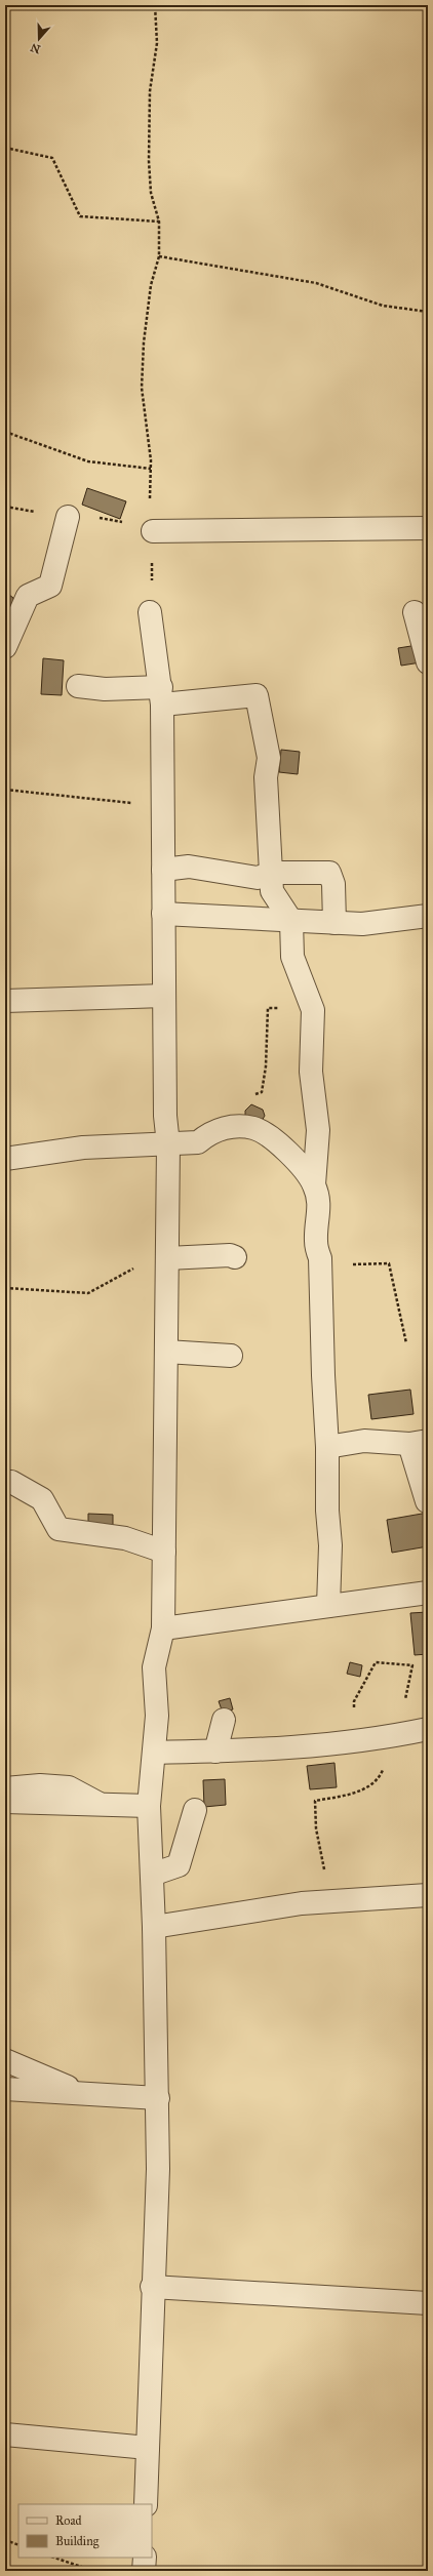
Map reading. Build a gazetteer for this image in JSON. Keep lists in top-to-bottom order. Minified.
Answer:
{"legend":["Road","Building"],"north":"bottom"}
